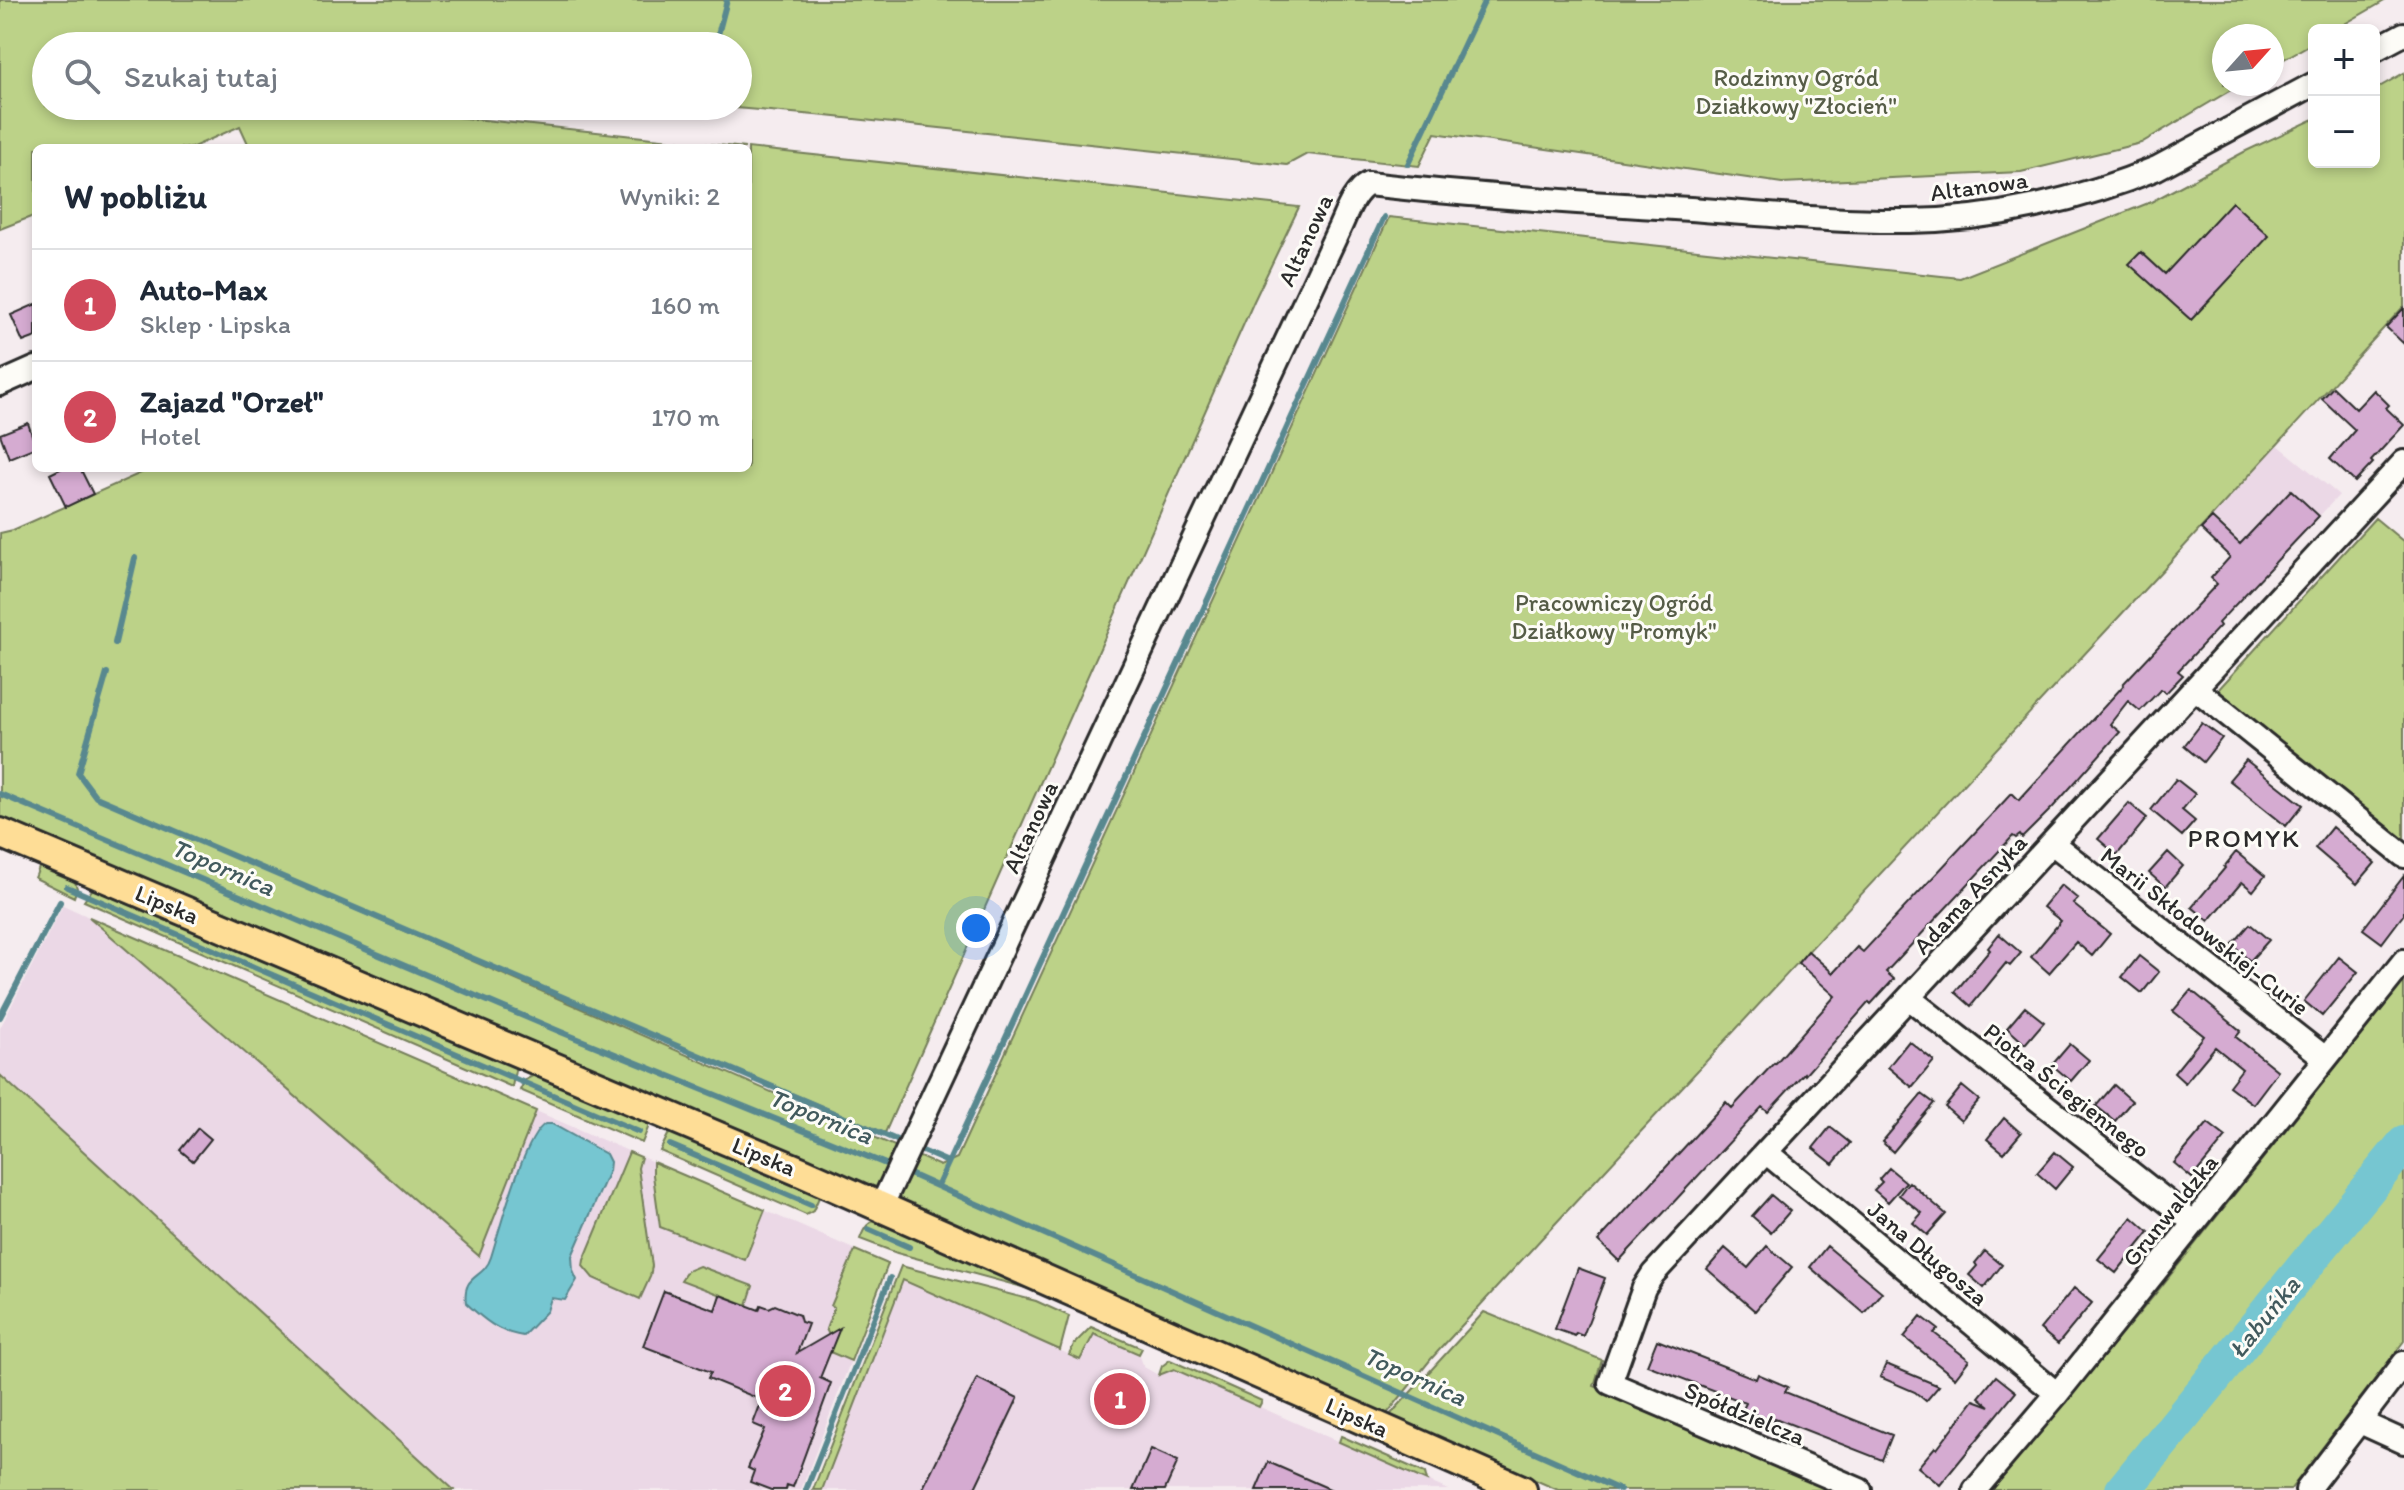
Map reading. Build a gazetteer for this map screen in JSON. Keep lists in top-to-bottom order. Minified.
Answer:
{"streets":{"main road":["Lipska"],"street":["Altanowa","Adama Asnyka","Marii Skłodowskiej-Curie","Piotra Ściegiennego","Grunwaldzka","Jana Długosza","Spółdzielcza"]},"crossings":[["Altanowa","Lipska"],["Adama Asnyka","Marii Skłodowskiej-Curie"],["Adama Asnyka","Piotra Ściegiennego"],["Adama Asnyka","Jana Długosza"],["Adama Asnyka","Spółdzielcza"],["Marii Skłodowskiej-Curie","Grunwaldzka"],["Piotra Ściegiennego","Grunwaldzka"],["Grunwaldzka","Jana Długosza"]],"districts":["PROMYK"],"water":["Topornica","Łabuńka"],"parks":["Rodzinny Ogród Działkowy \"Złocień\"","Pracowniczy Ogród Działkowy \"Promyk\""],"north":"top right","page":{"map_buttons":["+","−"],"search":"Szukaj tutaj","heading":["W pobliżu","Wyniki: 2"],"list":[{"mark":"1","name":"Auto-Max","note":"Sklep · Lipska","value":"160 m"},{"mark":"2","name":"Zajazd \"Orzeł\"","note":"Hotel","value":"170 m"}],"pins":["2","1"]}}
